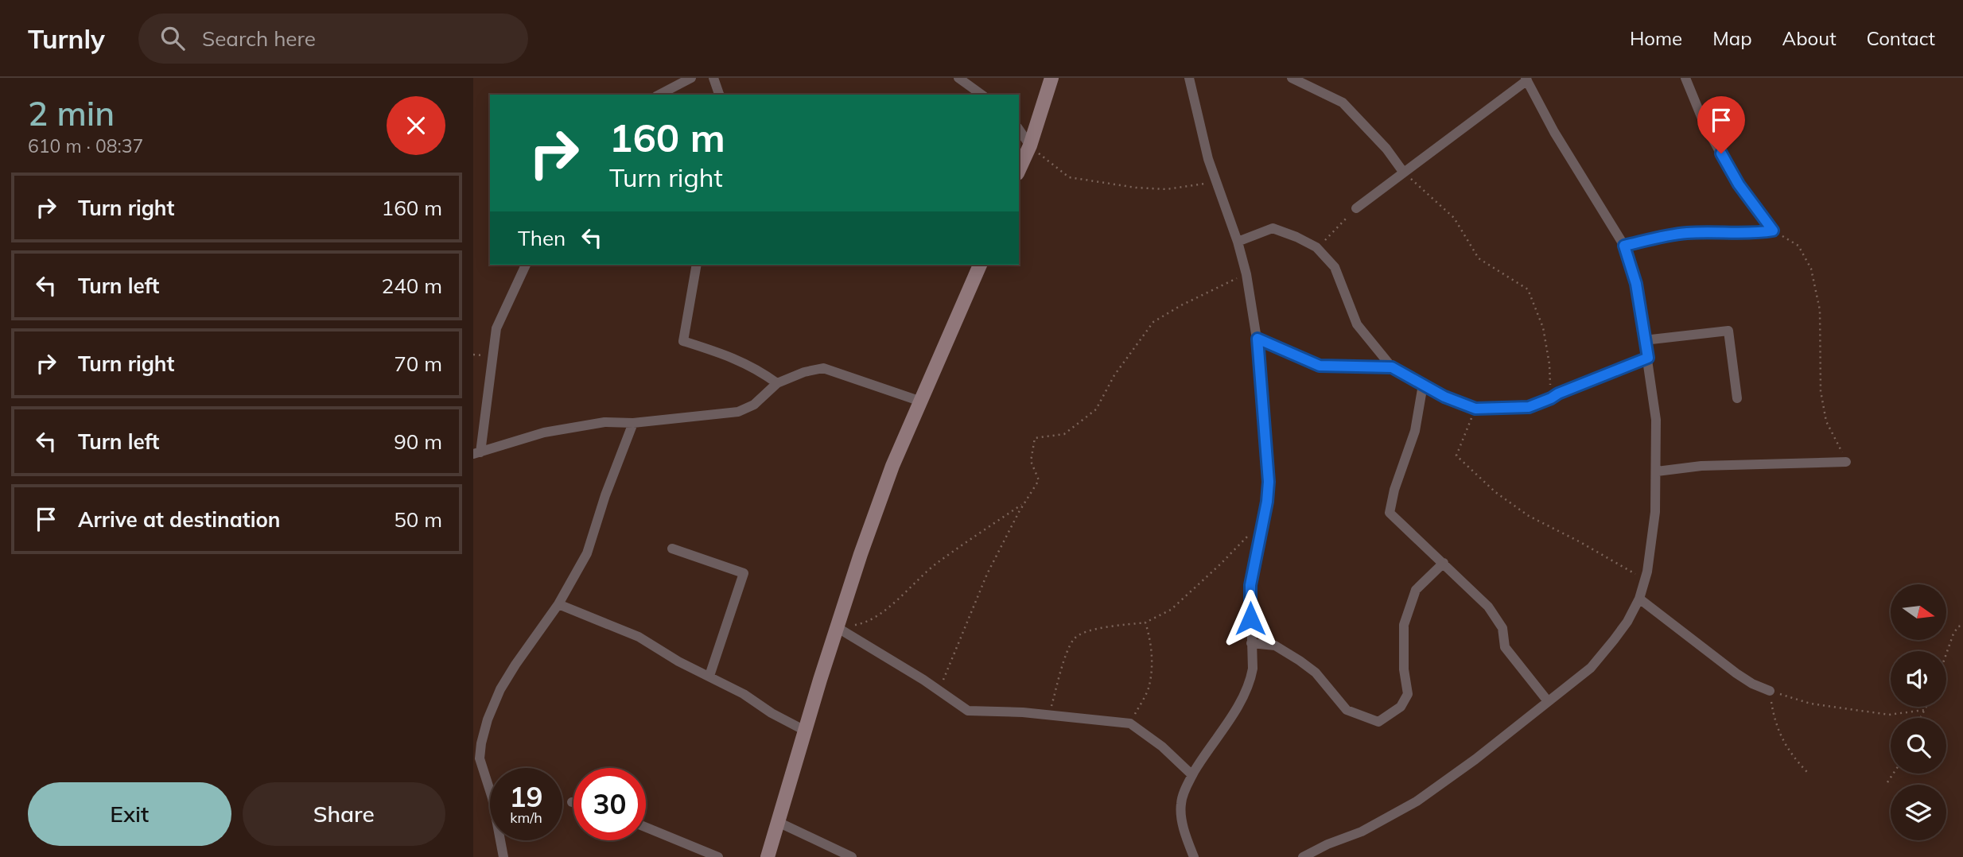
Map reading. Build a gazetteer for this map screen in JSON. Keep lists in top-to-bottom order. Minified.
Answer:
{"north":"right","page":{"header":"Turnly","search":"Search here","nav":["Home","Map","About","Contact"],"heading":["2 min","610 m · 08:37"],"turn":["160 m","Turn right"],"list":[{"name":"Turn right","value":"160 m"},{"name":"Turn left","value":"240 m"},{"name":"Turn right","value":"70 m"},{"name":"Turn left","value":"90 m"},{"name":"Arrive at destination","value":"50 m"}],"then":"Then","speed":"19 km/h","limit":"30","buttons":["Exit","Share"]}}
